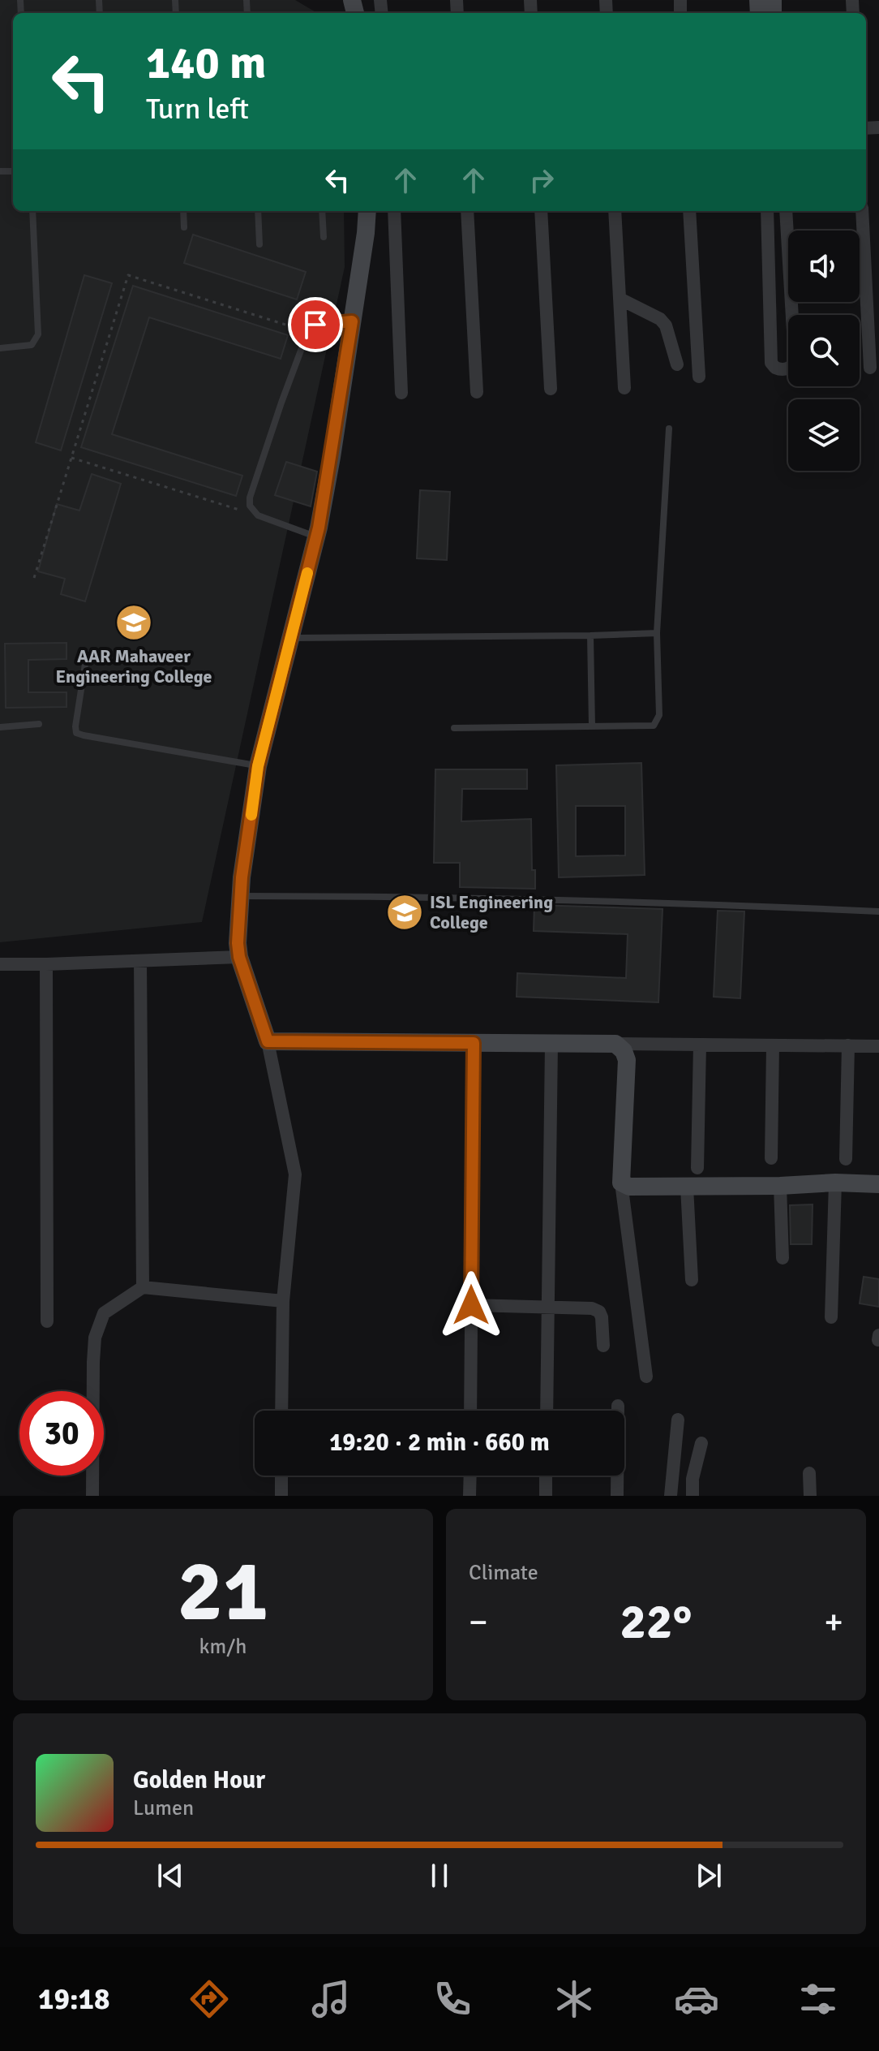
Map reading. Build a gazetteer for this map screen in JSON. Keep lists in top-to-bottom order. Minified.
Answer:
{"places":{"school or university":["AAR Mahaveer Engineering College","ISL Engineering College"]},"page":{"turn":["140 m","Turn left"],"limit":"30","trip":"19:20 · 2 min · 660 m","tile":[["21","km/h"],"Climate"],"heat":["−","22°","+"],"song":["Golden Hour","Lumen"],"tabs":"19:18"}}
